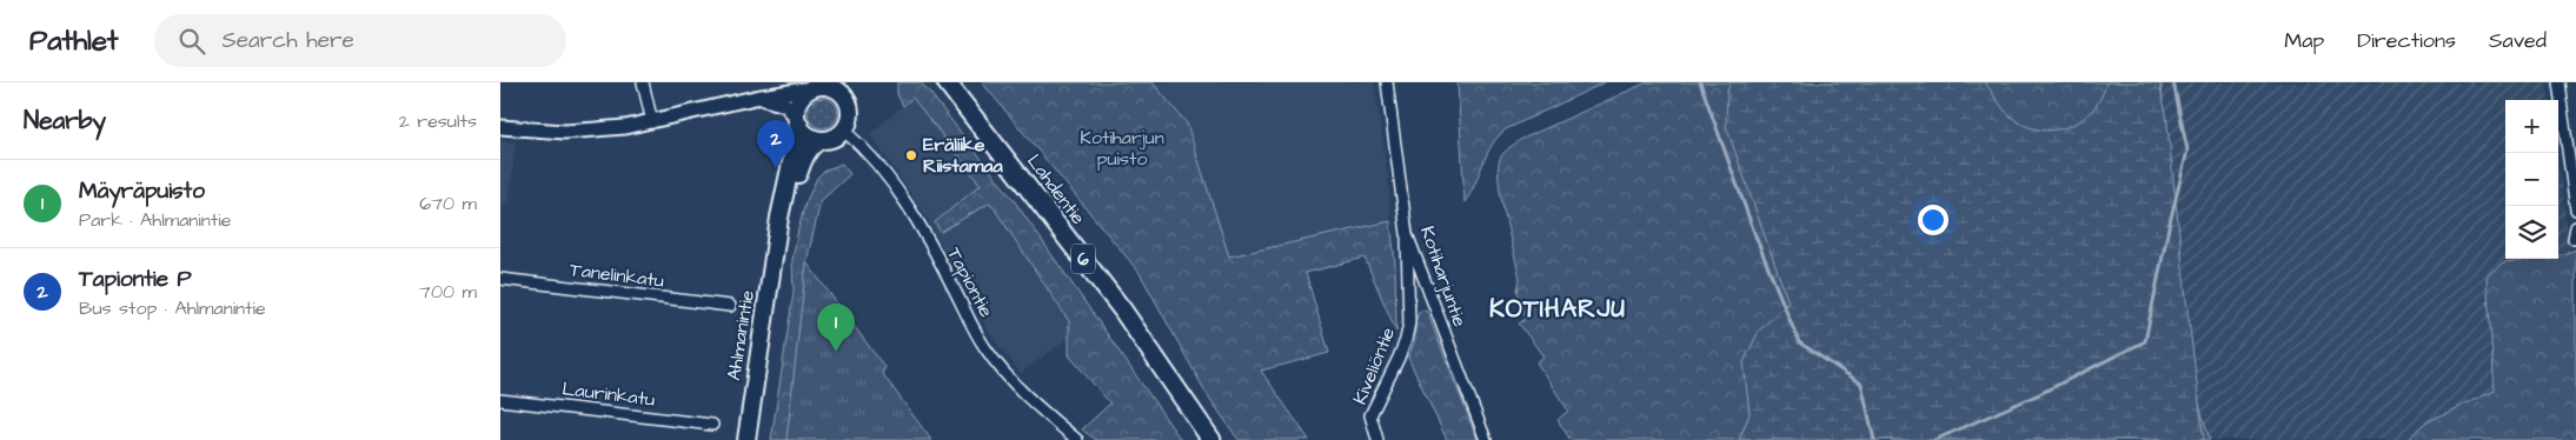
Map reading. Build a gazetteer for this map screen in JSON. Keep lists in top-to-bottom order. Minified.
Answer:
{"streets":{"highway":["Lahdentie","6"],"main road":["Ahlmanintie"],"street":["Tanelinkatu","Kotiharjuntie","Tapiontie","Kiveliöntie","Laurinkatu"]},"crossings":[["Kotiharjuntie","Kiveliöntie"],["Tapiontie","Ahlmanintie"]],"districts":["KOTIHARJU"],"parks":["Kotiharjun puisto"],"places":["Eräliike Riistamaa"],"page":{"header":"Pathlet","search":"Search here","nav":["Map","Directions","Saved"],"heading":["Nearby","2 results"],"map_buttons":["+","−"],"pins":["2","1"],"list":[{"mark":"1","name":"Mäyräpuisto","note":"Park · Ahlmanintie","value":"670 m"},{"mark":"2","name":"Tapiontie P","note":"Bus stop · Ahlmanintie","value":"700 m"}]}}
